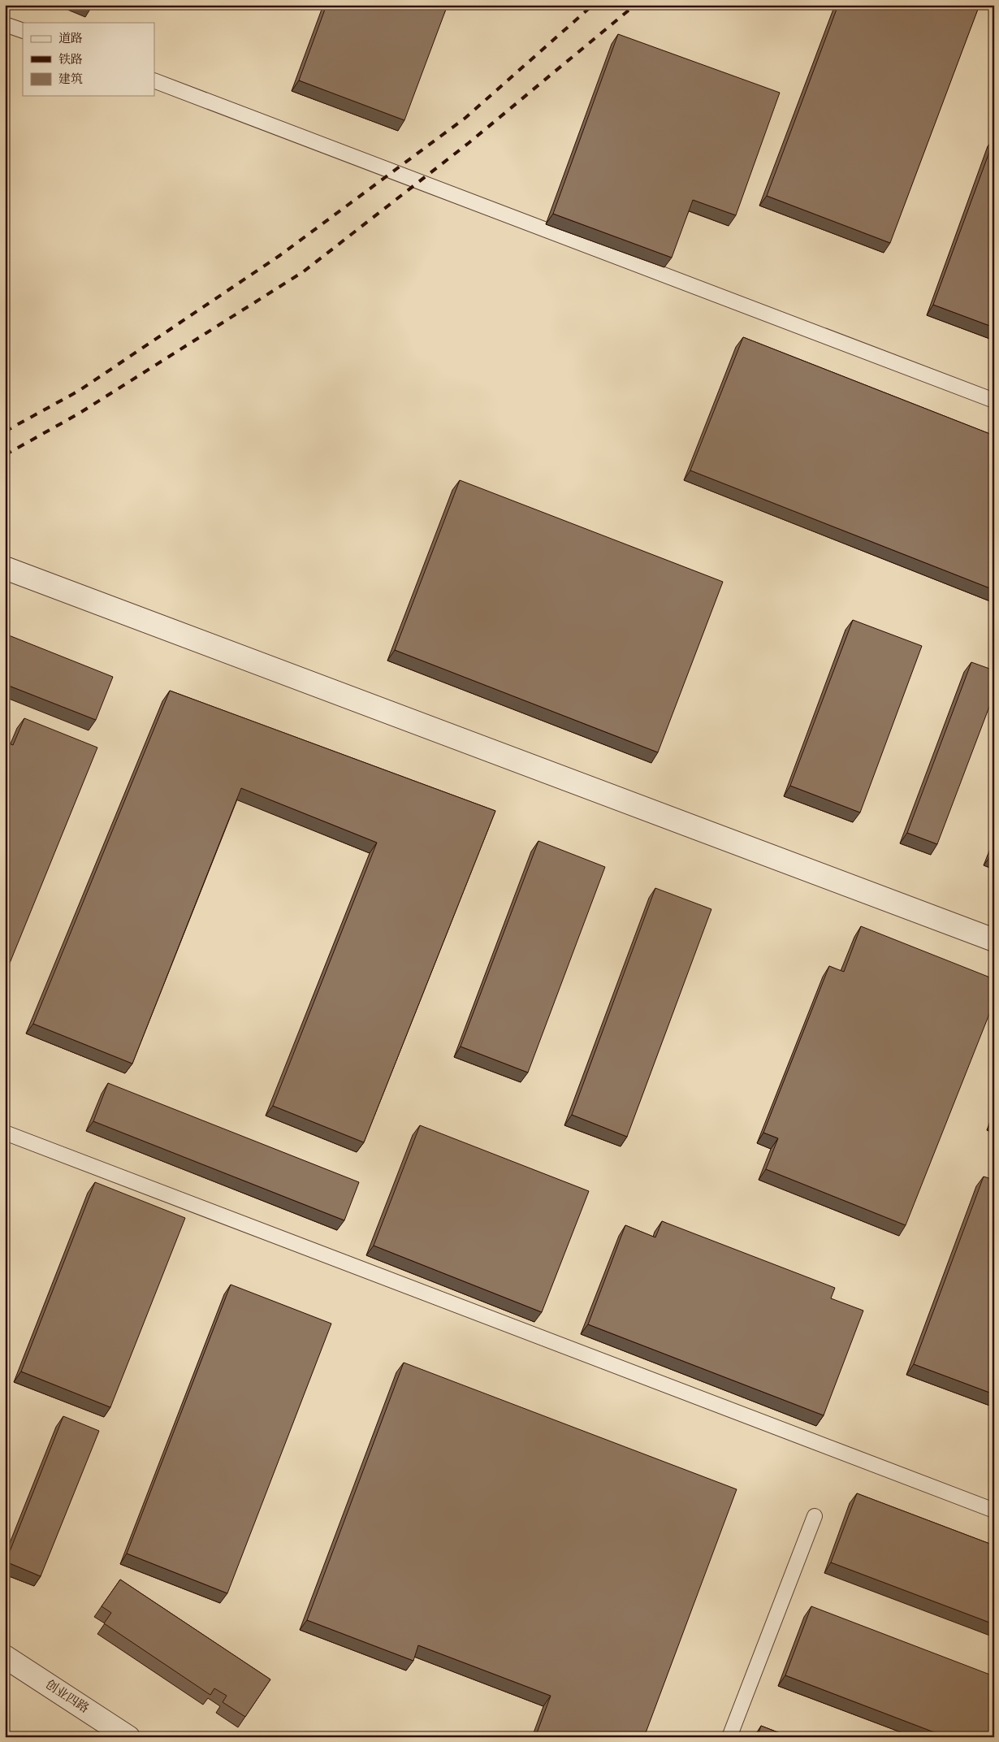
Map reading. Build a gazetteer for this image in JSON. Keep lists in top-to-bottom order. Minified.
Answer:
{"streets":{"street":["创业四路"]},"legend":["道路","铁路","建筑"]}
